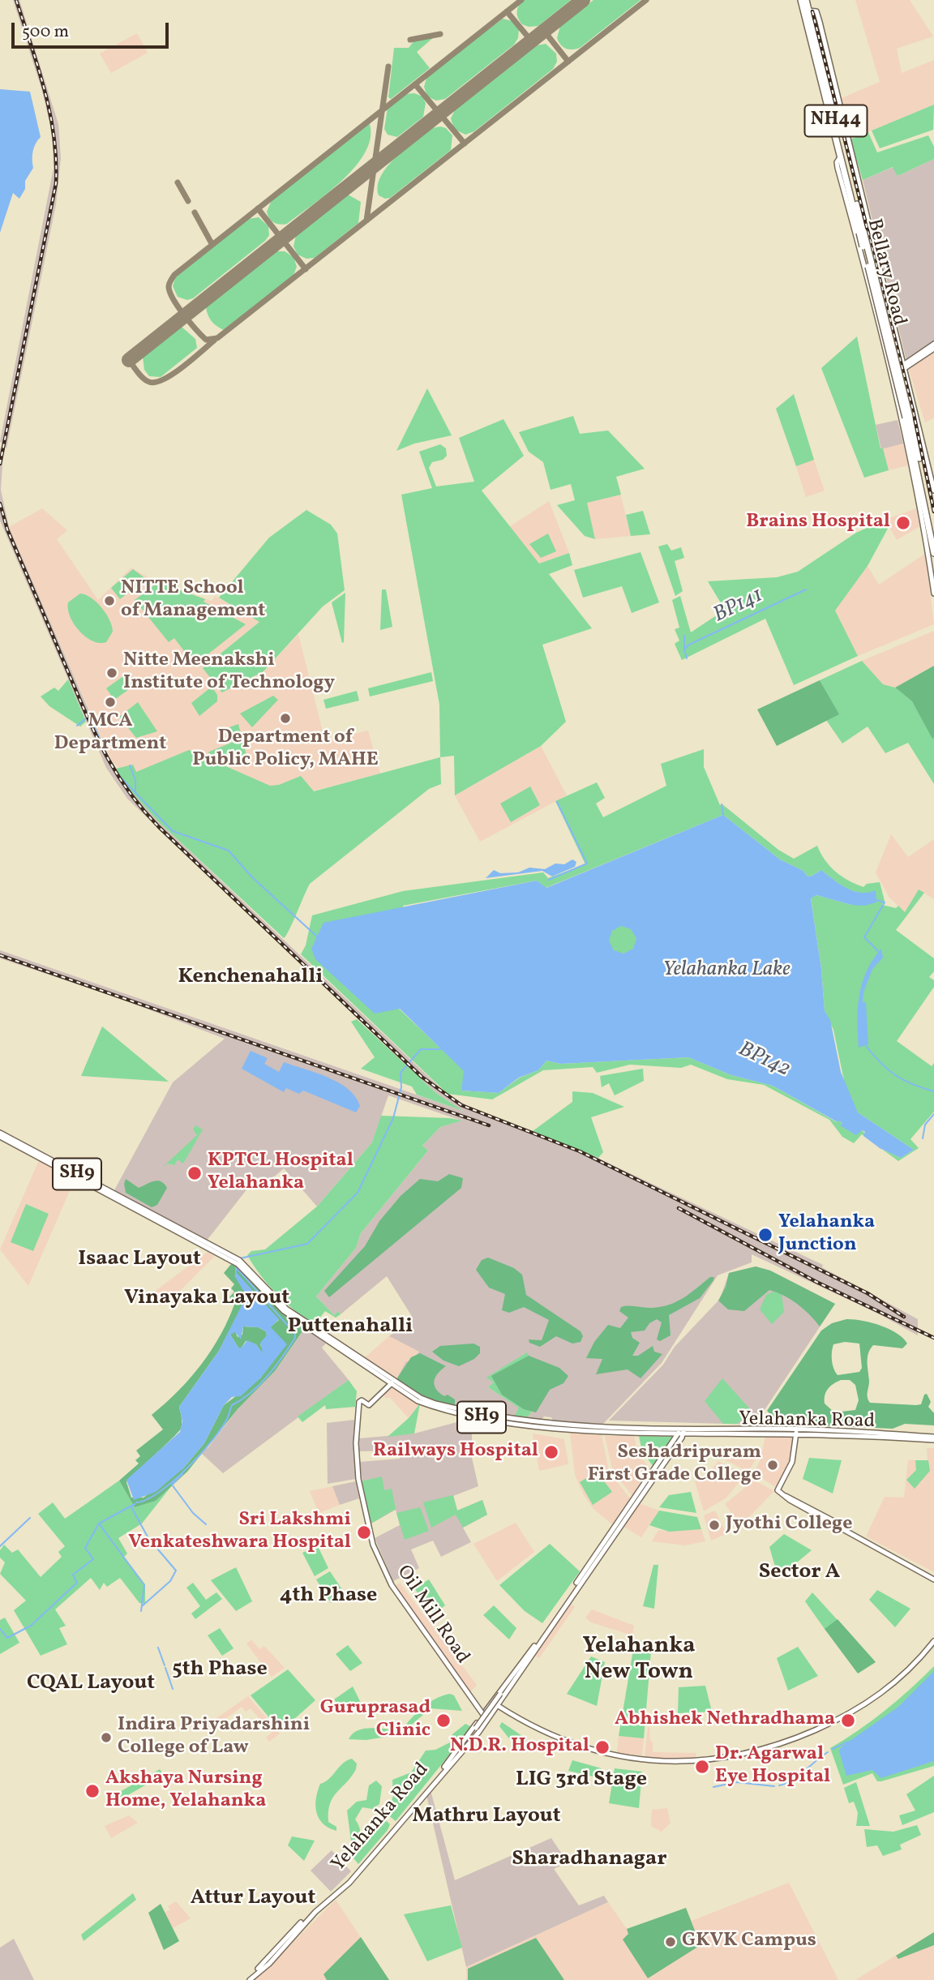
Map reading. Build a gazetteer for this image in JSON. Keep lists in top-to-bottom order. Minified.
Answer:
{"streets":{"highway":["NH44","Bellary Road"],"main road":["SH9","Yelahanka Road","Oil Mill Road"]},"crossings":[["SH9","Yelahanka Road"],["SH9","Oil Mill Road"],["Yelahanka Road","Oil Mill Road"]],"districts":["Kenchenahalli","Isaac Layout","Vinayaka Layout","Puttenahalli","Sector A","4th Phase","Yelahanka New Town","5th Phase","CQAL Layout","LIG 3rd Stage","Mathru Layout","Sharadhanagar","Attur Layout"],"water":["BP141","Yelahanka Lake","BP142"],"places":["Brains Hospital","NITTE School of Management","Nitte Meenakshi Institute of Technology","MCA Department","Department of Public Policy, MAHE","KPTCL Hospital Yelahanka","Yelahanka Junction","Railways Hospital","Seshadripuram First Grade College","Jyothi College","Sri Lakshmi Venkateshwara Hospital","Guruprasad Clinic","Abhishek Nethradhama","Indira Priyadarshini College of Law","N.D.R. Hospital","Dr. Agarwal Eye Hospital","Akshaya Nursing Home, Yelahanka","GKVK Campus"],"scale_bar":"500 m"}
